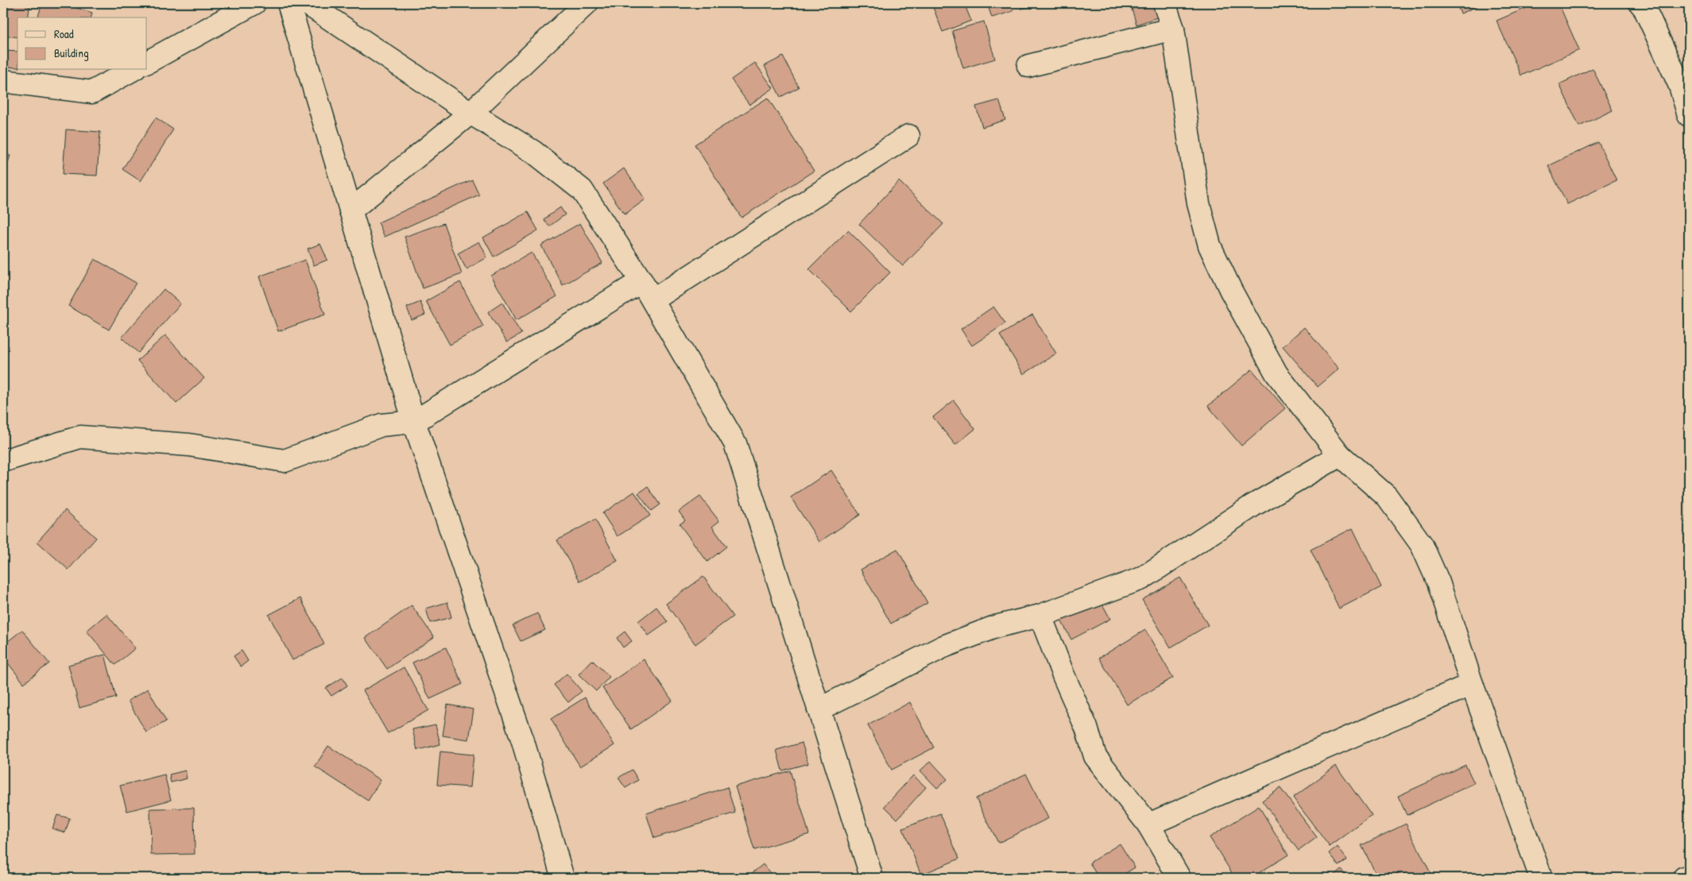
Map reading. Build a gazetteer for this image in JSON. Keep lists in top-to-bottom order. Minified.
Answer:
{"legend":["Road","Building"]}
